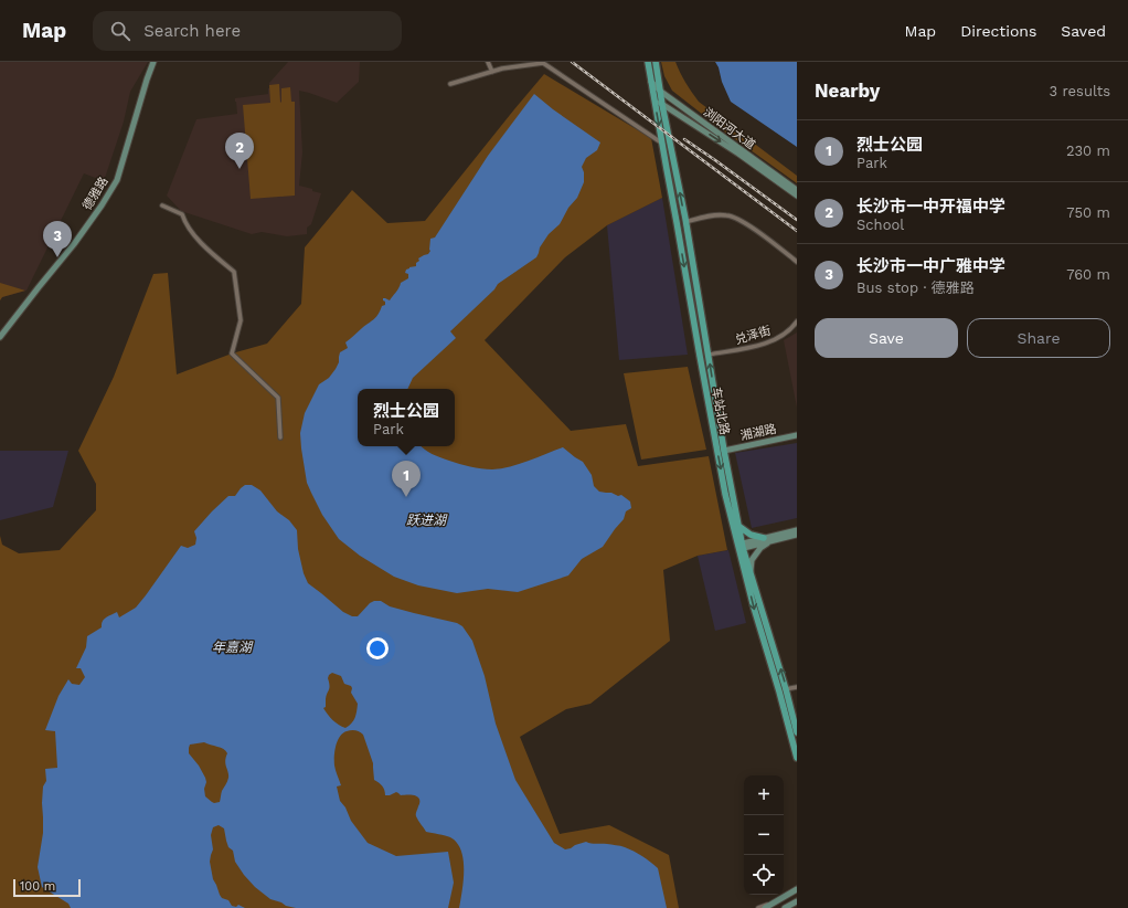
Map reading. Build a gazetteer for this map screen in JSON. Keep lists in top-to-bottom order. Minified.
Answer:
{"streets":{"main road":["车站北路"],"street":["浏阳河大道","德雅路","兑泽街","湘湖路"]},"crossings":[["浏阳河大道","车站北路"],["兑泽街","车站北路"],["车站北路","湘湖路"]],"water":["跃进湖","年嘉湖"],"scale_bar":"100 m","page":{"header":"Map","search":"Search here","nav":["Map","Directions","Saved"],"heading":["Nearby","3 results"],"list":[{"mark":"1","name":"烈士公园","note":"Park","value":"230 m"},{"mark":"2","name":"长沙市一中开福中学","note":"School","value":"750 m"},{"mark":"3","name":"长沙市一中广雅中学","note":"Bus stop · 德雅路","value":"760 m"}],"pins":["2","3","1"],"buttons":["Save","Share"],"popup":["烈士公园","Park"],"map_buttons":["+","−"],"scale":"100 m"}}
